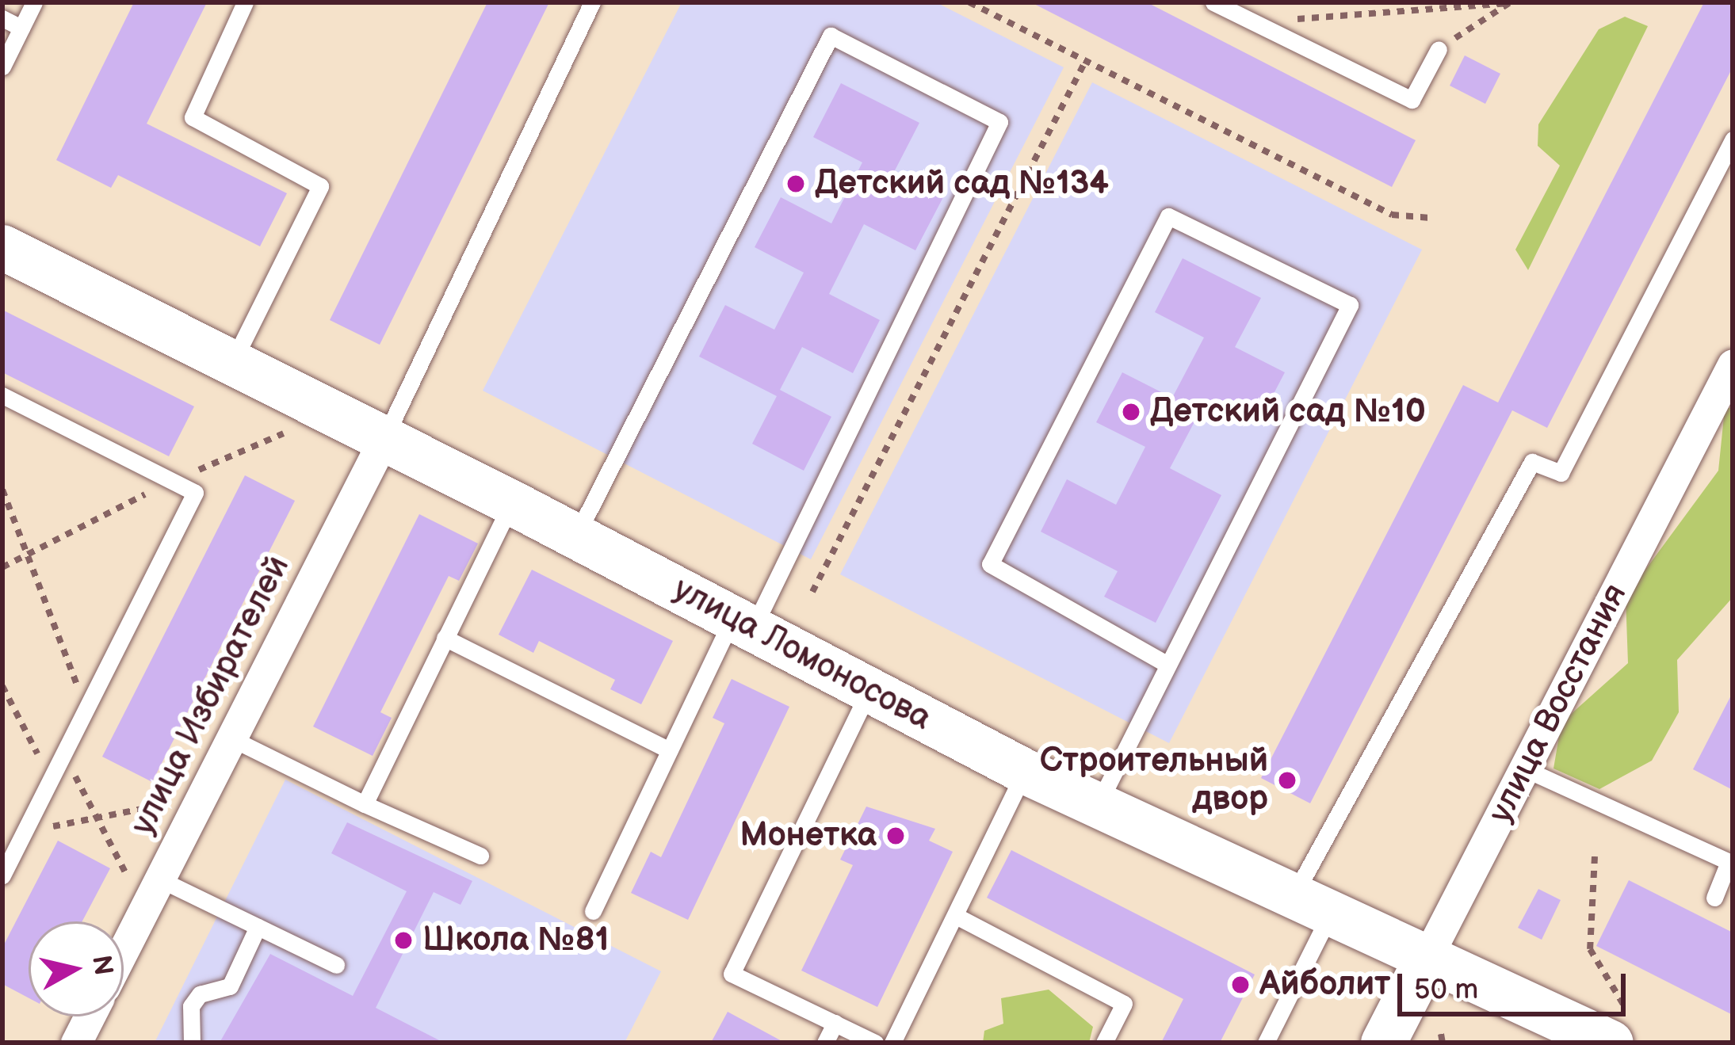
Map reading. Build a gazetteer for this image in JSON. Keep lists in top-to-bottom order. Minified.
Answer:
{"streets":{"street":["улица Ломоносова","улица Избирателей","улица Восстания"]},"crossings":[["улица Ломоносова","улица Избирателей"],["улица Ломоносова","улица Восстания"]],"places":["Детский сад №134","Детский сад №10","Строительный двор","Монетка","Школа №81","Айболит"],"scale_bar":"50 m","north":"right"}
